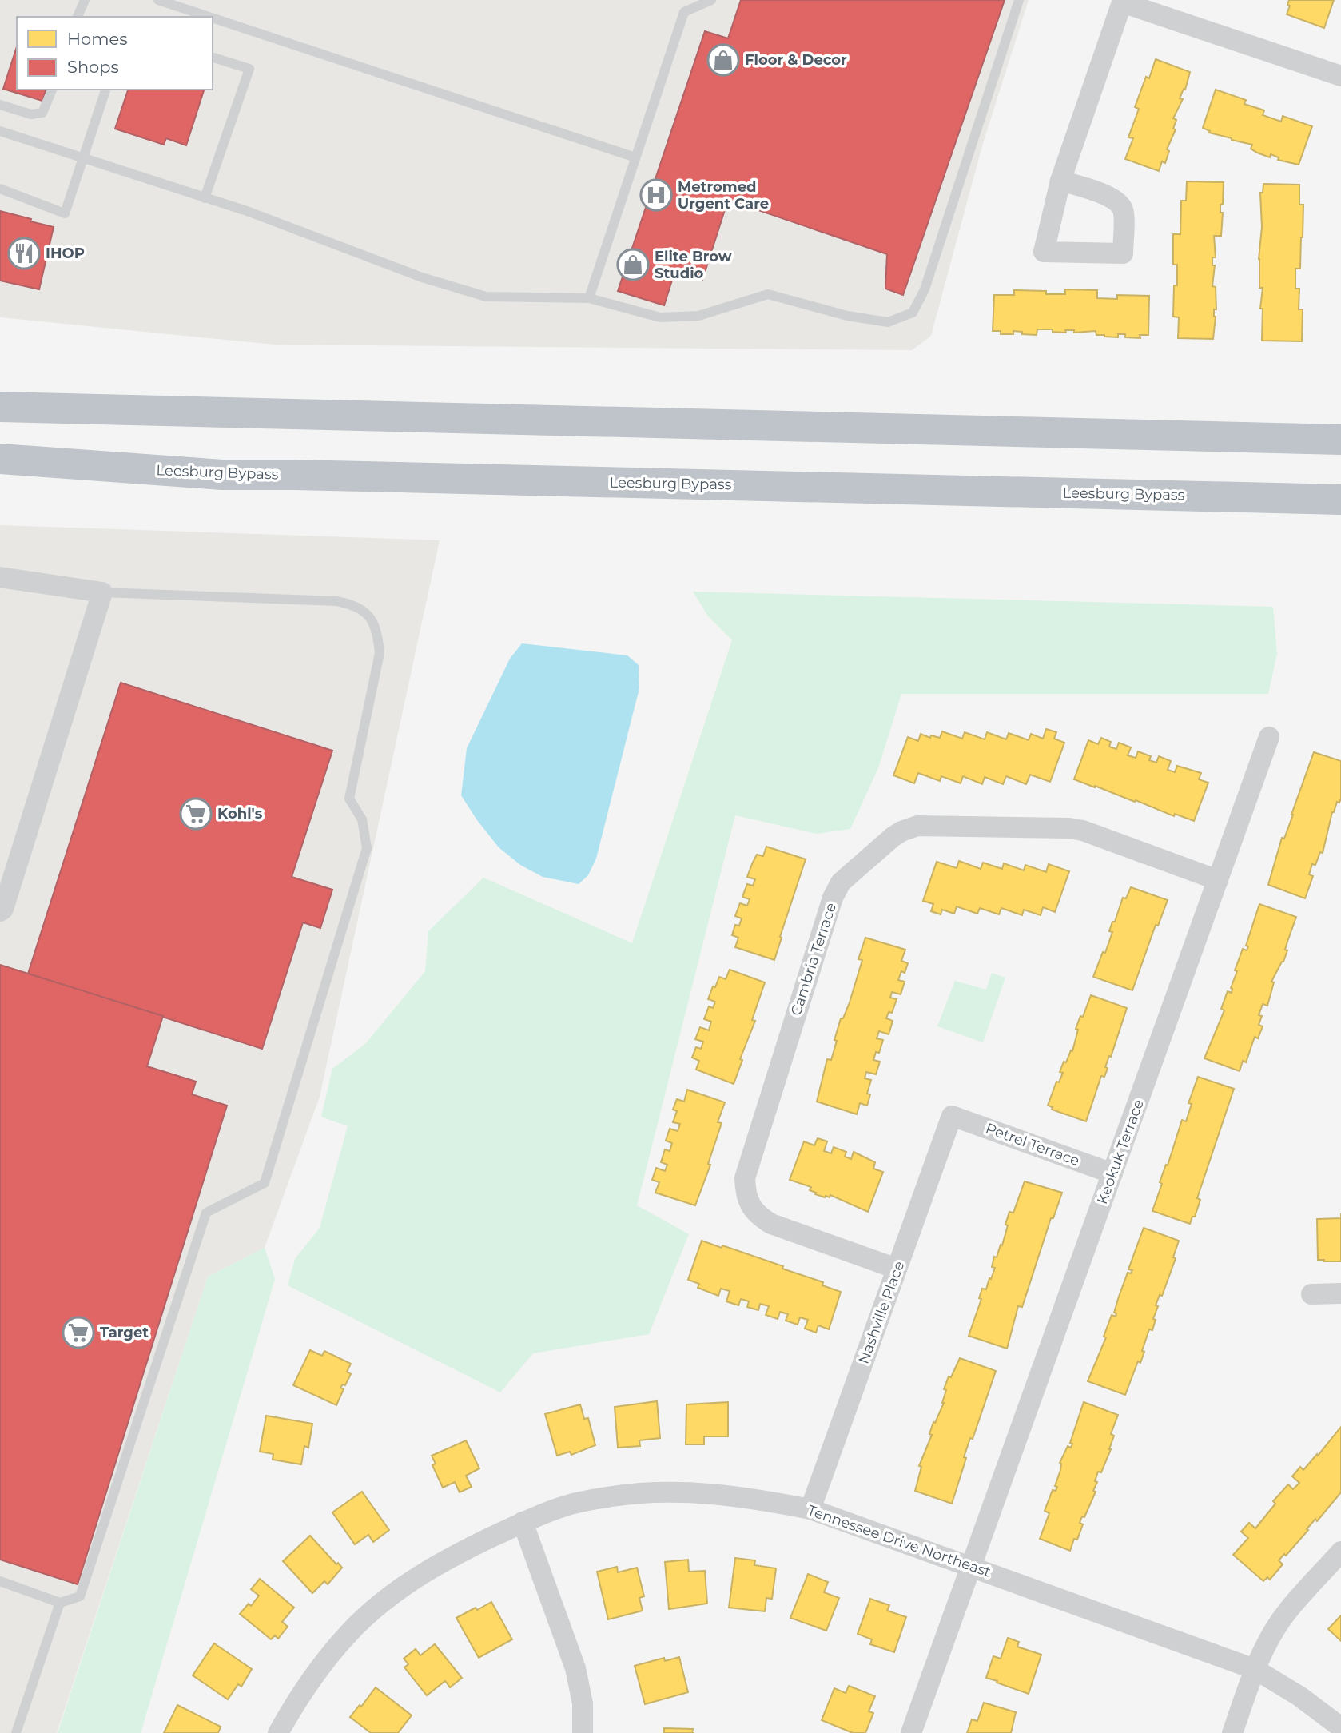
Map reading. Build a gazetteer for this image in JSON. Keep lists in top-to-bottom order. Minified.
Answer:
{"streets":{"highway":["Leesburg Bypass"],"street":["Cambria Terrace","Petrel Terrace","Keokuk Terrace","Nashville Place","Tennessee Drive Northeast"]},"crossings":[["Cambria Terrace","Keokuk Terrace"],["Cambria Terrace","Nashville Place"],["Petrel Terrace","Keokuk Terrace"],["Petrel Terrace","Nashville Place"],["Keokuk Terrace","Tennessee Drive Northeast"],["Nashville Place","Tennessee Drive Northeast"]],"places":{"shop":["Floor & Decor","Elite Brow Studio"],"hospital":["Metromed Urgent Care"],"restaurant":["IHOP"],"supermarket":["Kohl's","Target"]},"legend":["Homes","Shops"]}
